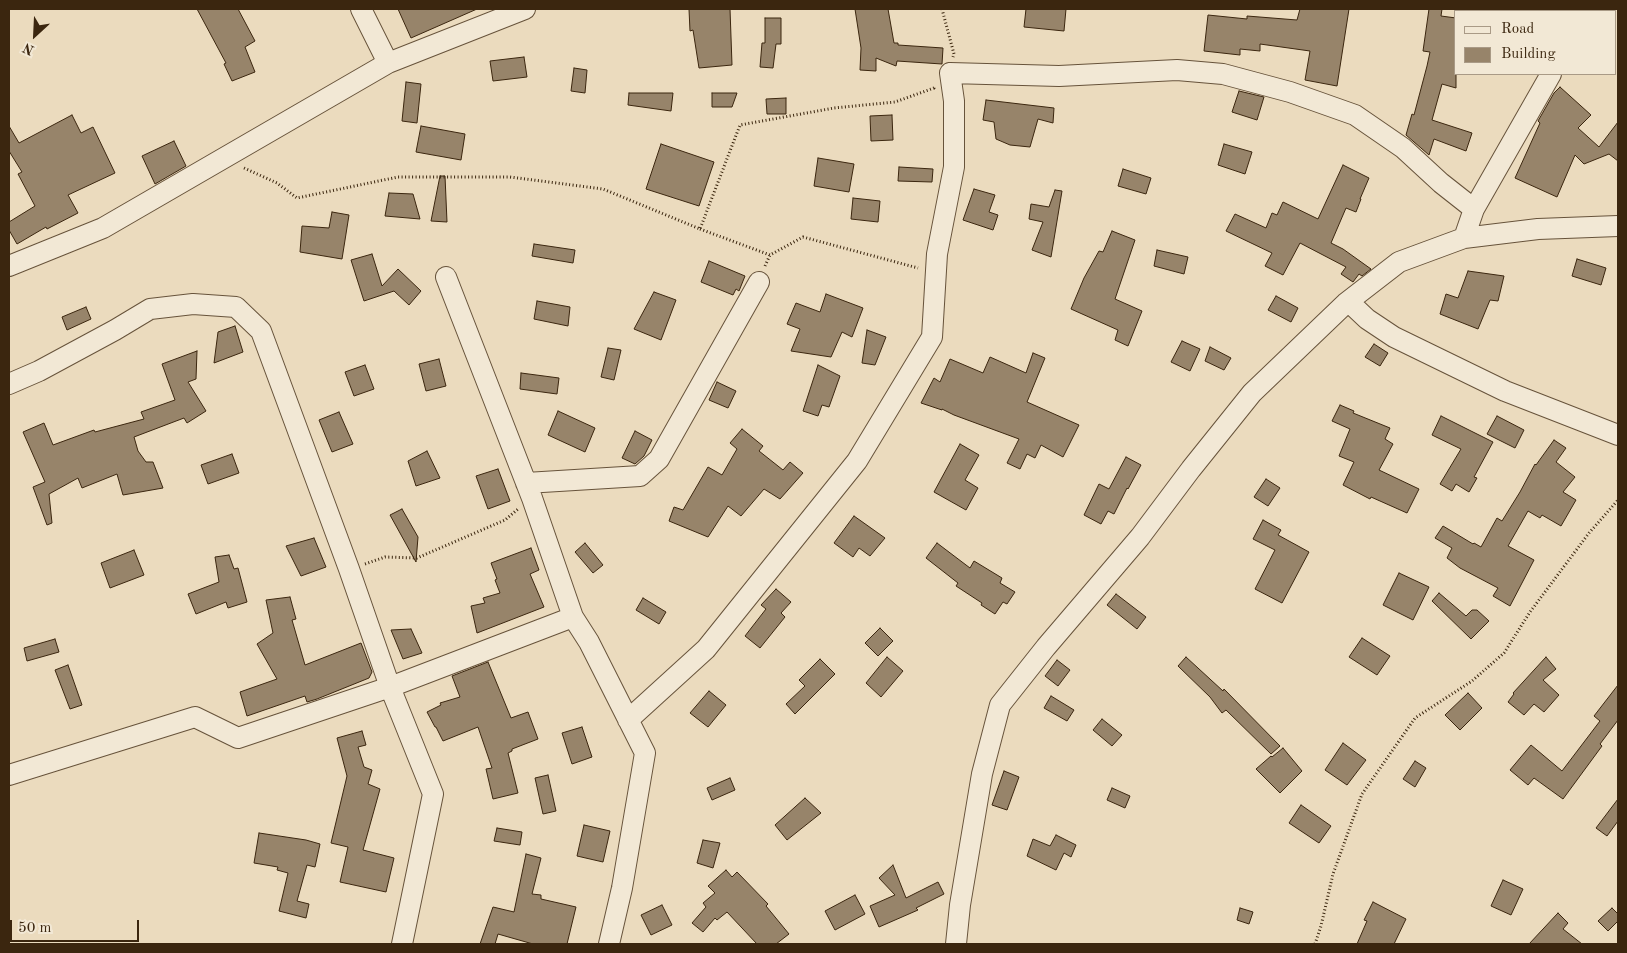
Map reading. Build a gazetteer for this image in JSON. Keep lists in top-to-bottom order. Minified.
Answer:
{"legend":["Road","Building"],"scale_bar":"50 m","north":"bottom left"}
